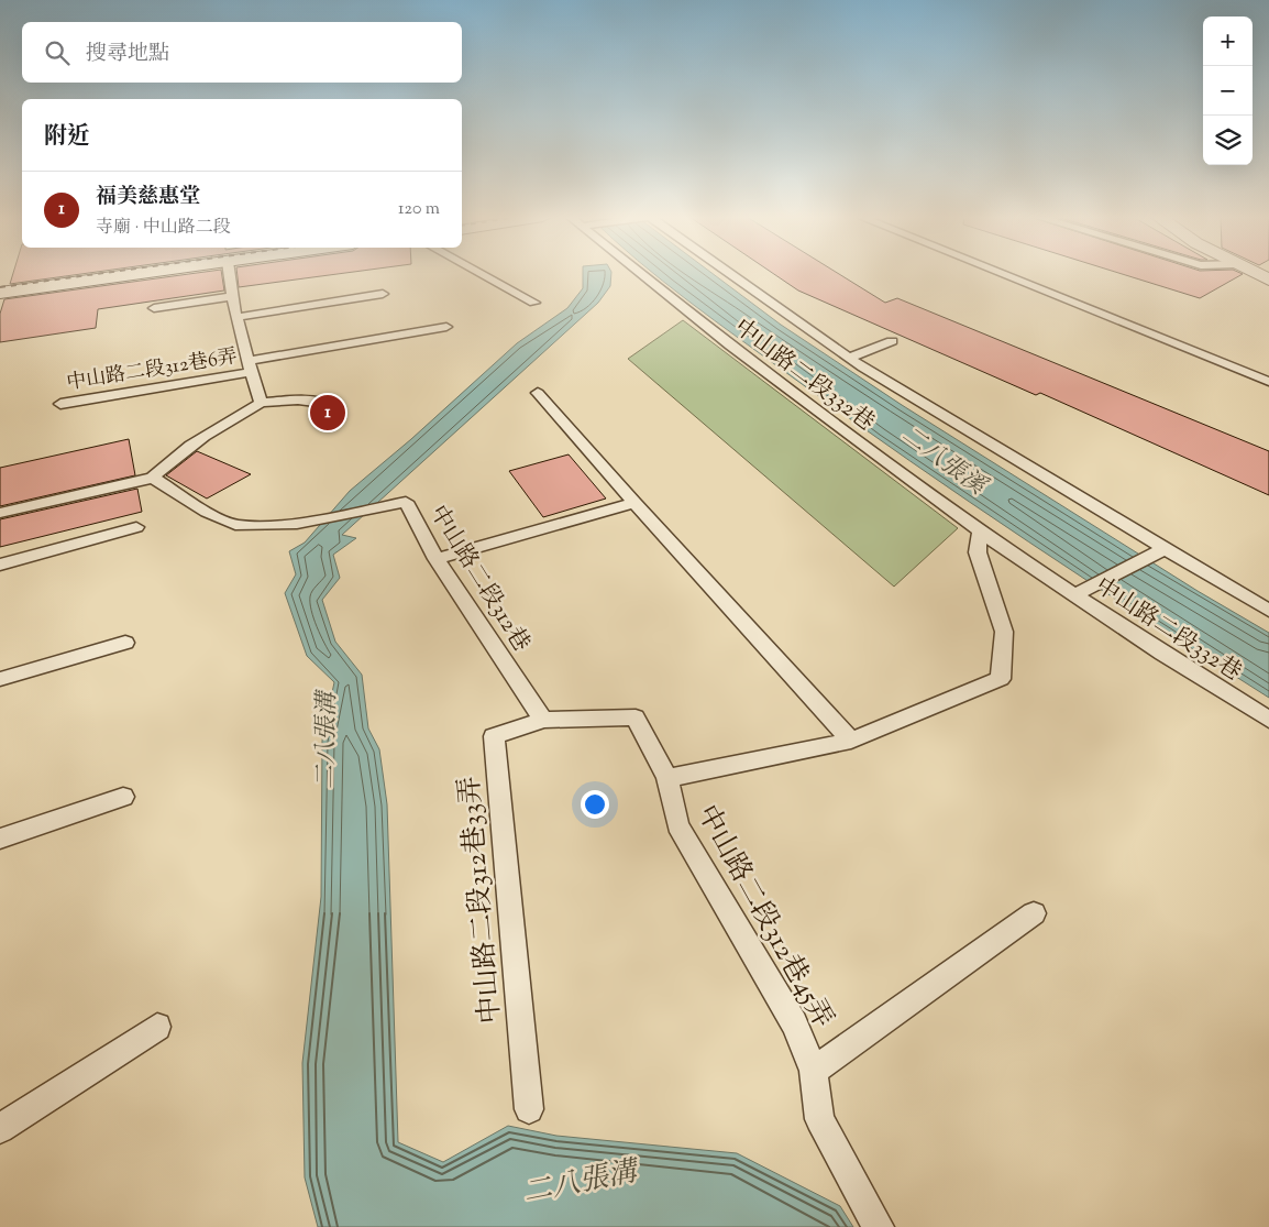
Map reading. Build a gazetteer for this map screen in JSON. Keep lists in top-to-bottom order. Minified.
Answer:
{"streets":{"lane":["中山路二段312巷6弄","中山路二段332巷","中山路二段312巷","中山路二段312巷33弄","中山路二段312巷45弄"]},"crossings":[["中山路二段312巷","中山路二段312巷33弄"],["中山路二段312巷","中山路二段312巷45弄"],["中山路二段312巷33弄","中山路二段312巷45弄"]],"water":["二八張溪","二八張溝"],"page":{"map_buttons":["+","−"],"search":"搜尋地點","heading":"附近","list":[{"mark":"1","name":"福美慈惠堂","note":"寺廟 · 中山路二段","value":"120 m"}],"pins":"1"}}
